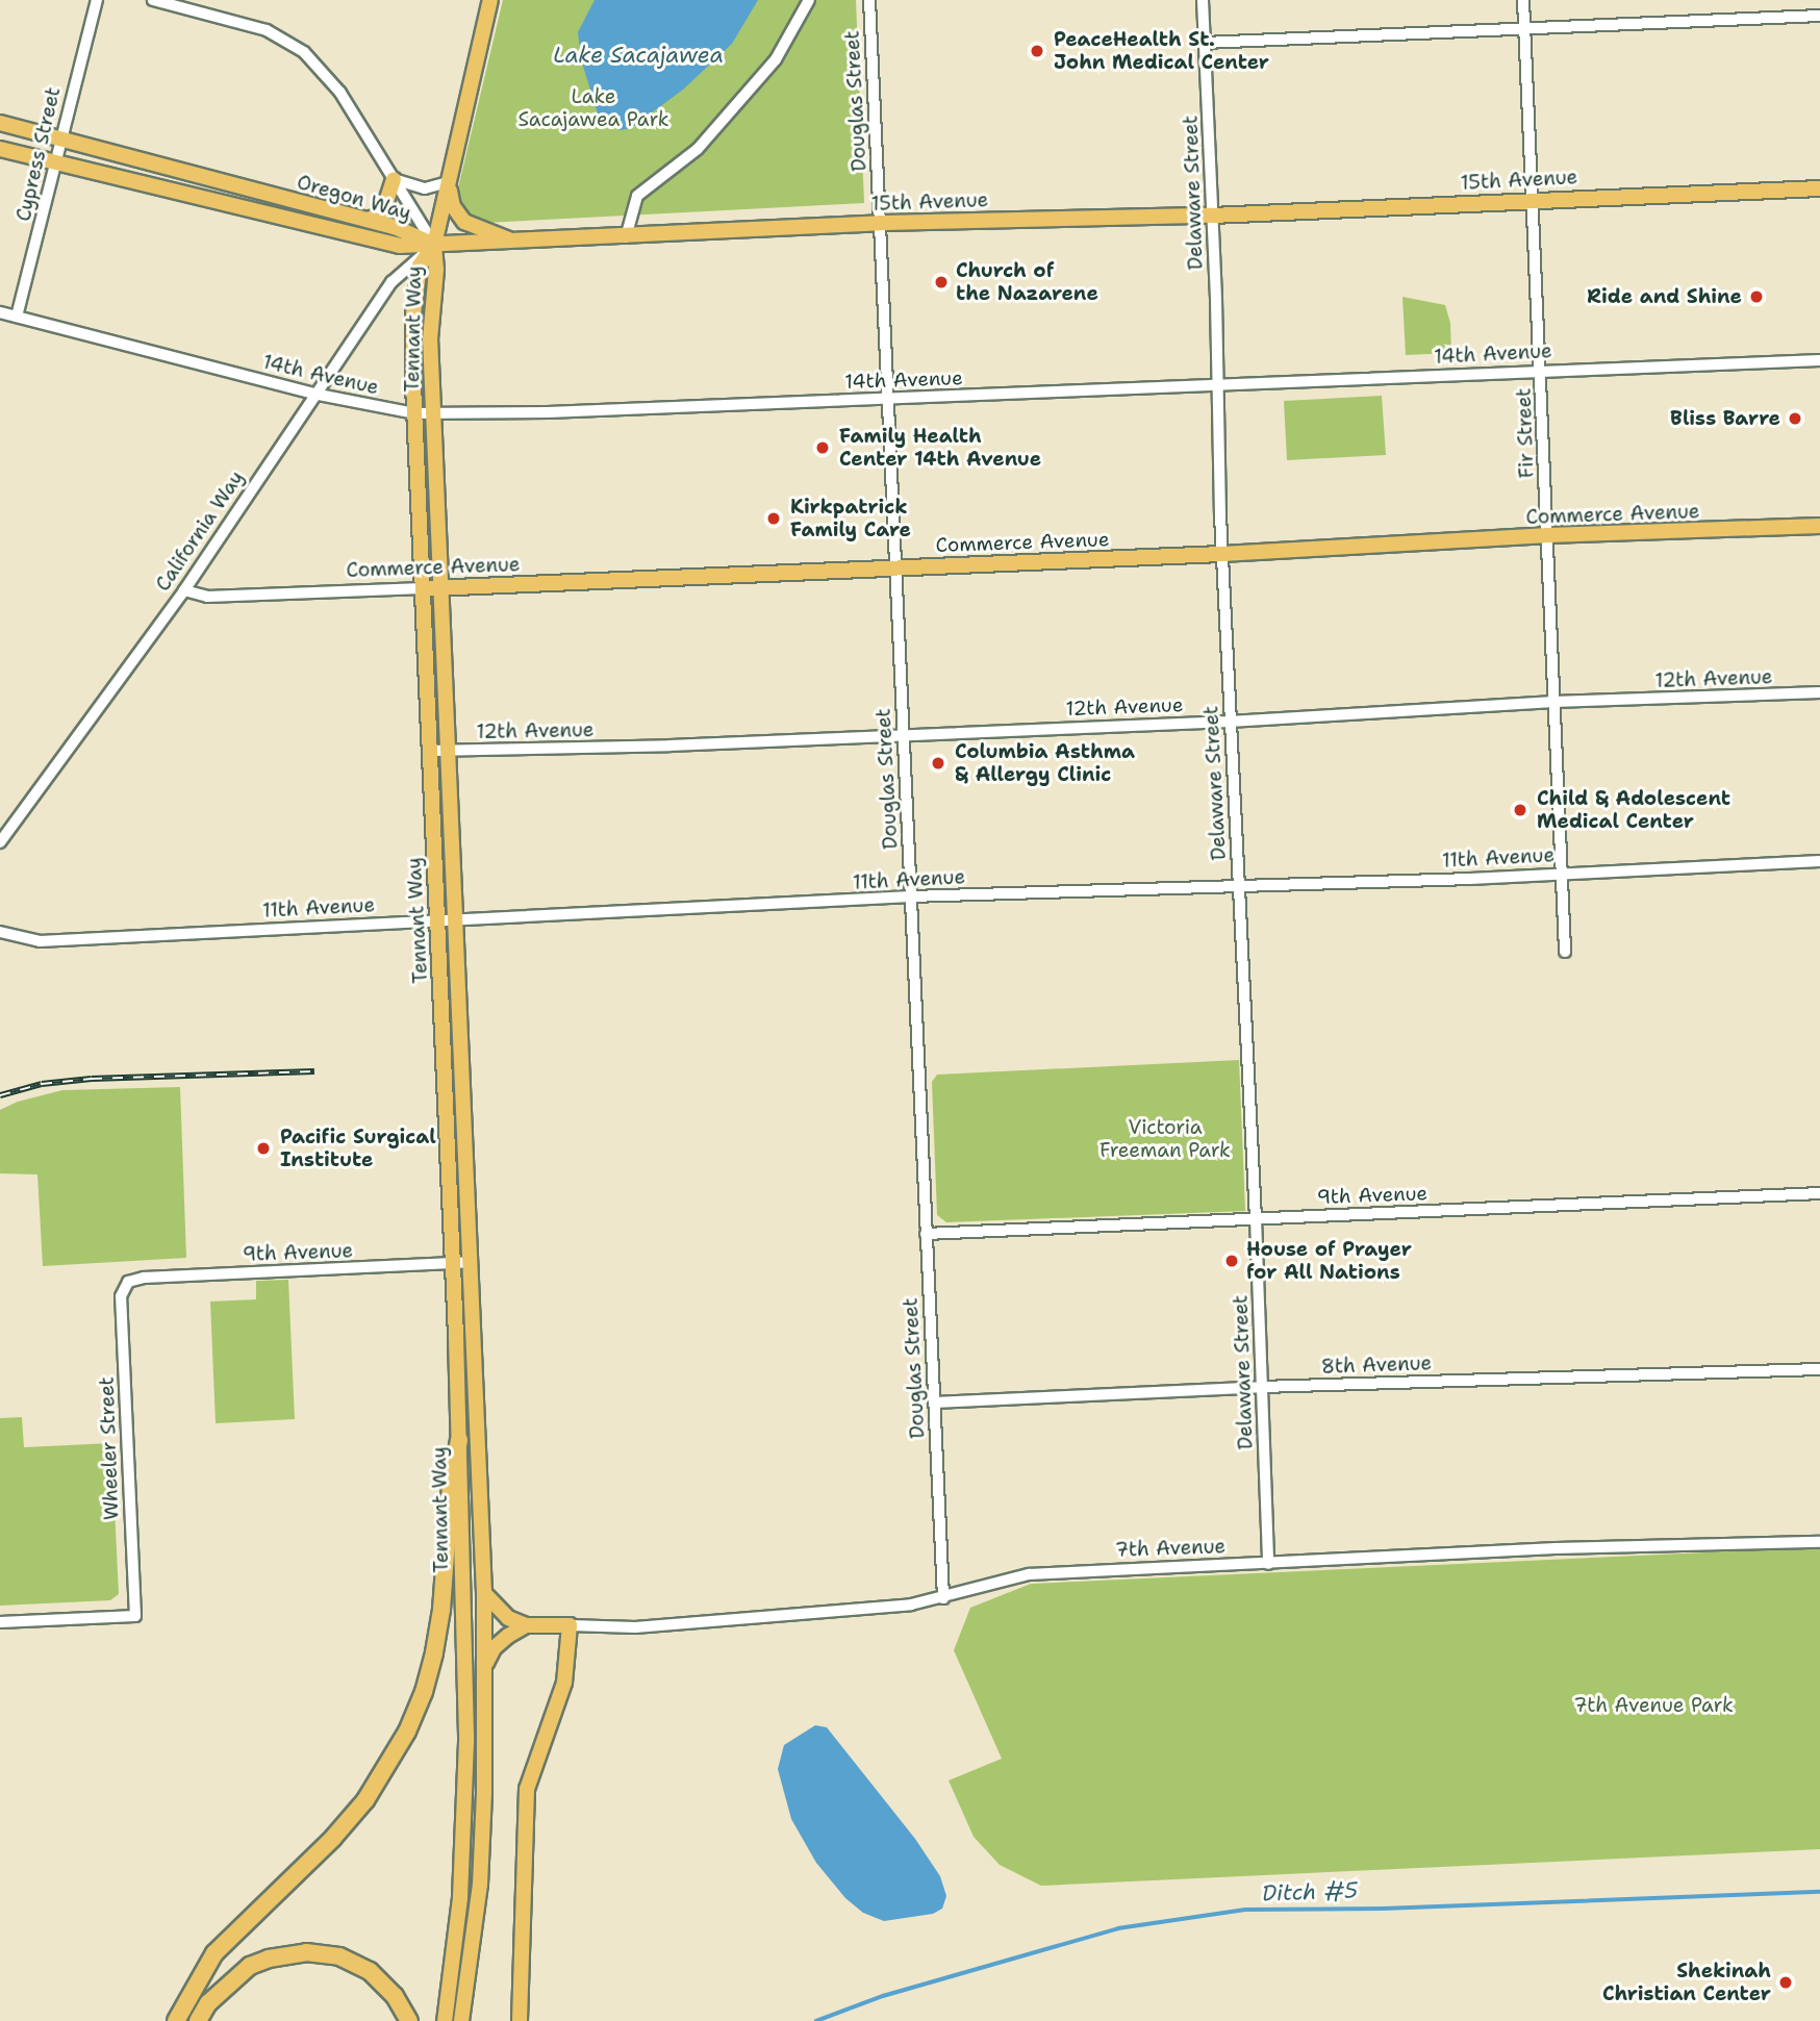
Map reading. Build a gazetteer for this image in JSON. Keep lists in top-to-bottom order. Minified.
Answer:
{"streets":{"main road":["15th Avenue","Oregon Way","Tennant Way","Commerce Avenue","7th Avenue"],"street":["Douglas Street","Cypress Street","Delaware Street","14th Avenue","Fir Street","California Way","12th Avenue","11th Avenue","9th Avenue","8th Avenue","Wheeler Street"]},"crossings":[["Douglas Street","15th Avenue"],["Douglas Street","14th Avenue"],["Douglas Street","Commerce Avenue"],["Douglas Street","12th Avenue"],["Douglas Street","11th Avenue"],["Douglas Street","9th Avenue"],["Douglas Street","8th Avenue"],["Douglas Street","7th Avenue"],["Cypress Street","Oregon Way"],["Cypress Street","14th Avenue"],["15th Avenue","Delaware Street"],["15th Avenue","Oregon Way"],["15th Avenue","Tennant Way"],["15th Avenue","Fir Street"],["15th Avenue","California Way"],["Delaware Street","14th Avenue"],["Delaware Street","Commerce Avenue"],["Delaware Street","12th Avenue"],["Delaware Street","11th Avenue"],["Delaware Street","9th Avenue"],["Delaware Street","8th Avenue"],["Delaware Street","7th Avenue"],["Oregon Way","Tennant Way"],["Oregon Way","California Way"],["Tennant Way","14th Avenue"],["Tennant Way","Commerce Avenue"],["Tennant Way","California Way"],["Tennant Way","12th Avenue"],["Tennant Way","11th Avenue"],["Tennant Way","9th Avenue"],["14th Avenue","Fir Street"],["14th Avenue","California Way"],["Fir Street","Commerce Avenue"],["Fir Street","12th Avenue"],["Fir Street","11th Avenue"],["Commerce Avenue","California Way"],["9th Avenue","Wheeler Street"]],"water":["Lake Sacajawea","Ditch #5"],"parks":["Lake Sacajawea Park","Victoria Freeman Park","7th Avenue Park"],"places":["PeaceHealth St. John Medical Center","Church of the Nazarene","Ride and Shine","Bliss Barre","Family Health Center 14th Avenue","Kirkpatrick Family Care","Columbia Asthma & Allergy Clinic","Child & Adolescent Medical Center","Pacific Surgical Institute","House of Prayer for All Nations","Shekinah Christian Center"]}
